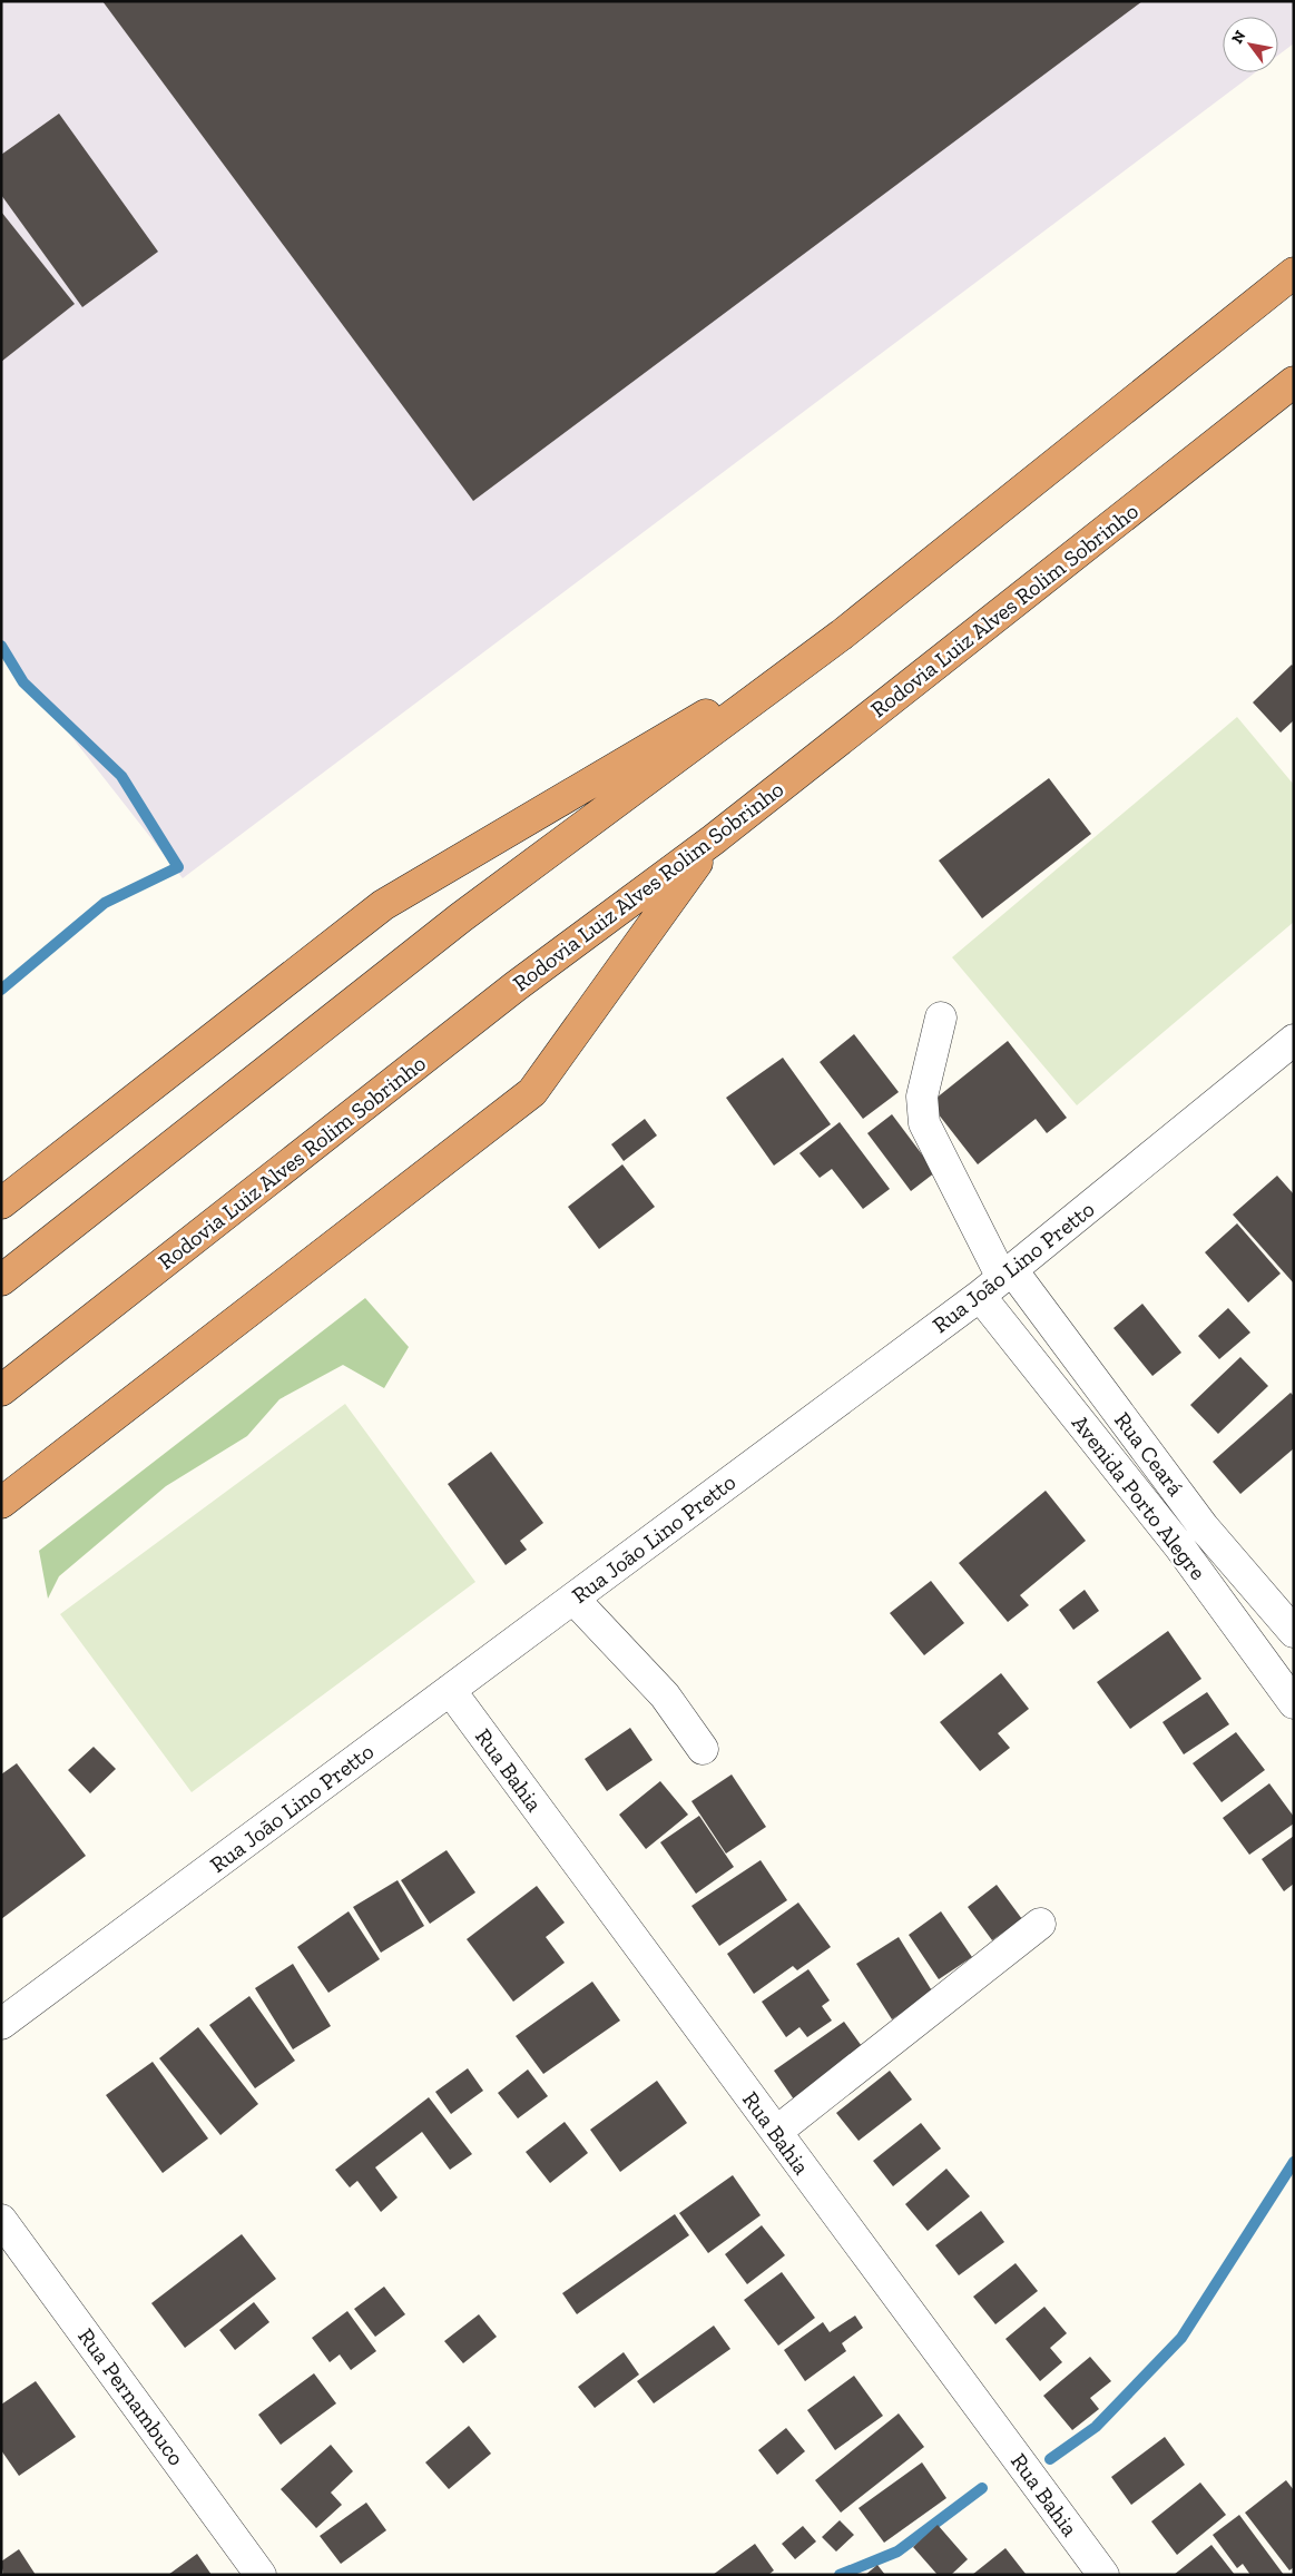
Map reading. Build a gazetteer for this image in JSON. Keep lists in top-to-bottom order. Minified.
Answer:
{"streets":{"highway":["Rodovia Luiz Alves Rolim Sobrinho"],"street":["Rua João Lino Pretto","Rua Ceará","Avenida Porto Alegre","Rua Bahia","Rua Pernambuco"]},"crossings":[["Rua João Lino Pretto","Rua Ceará"],["Rua João Lino Pretto","Avenida Porto Alegre"],["Rua João Lino Pretto","Rua Bahia"],["Rua Ceará","Avenida Porto Alegre"]],"north":"top left"}
